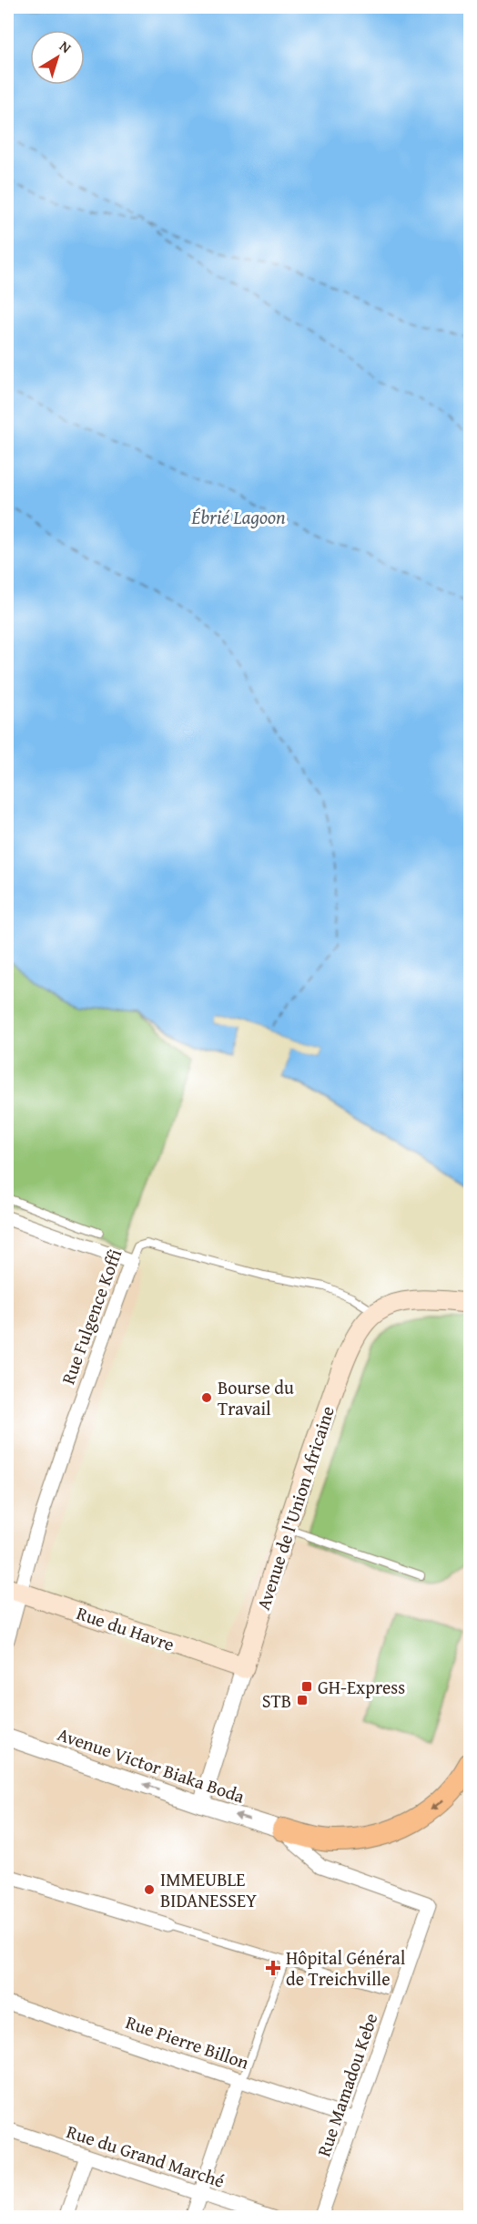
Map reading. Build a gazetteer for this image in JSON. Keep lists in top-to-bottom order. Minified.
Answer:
{"streets":{"main road":["Avenue de l'Union Africaine","Rue du Havre"],"street":["Rue Fulgence Koffi","Avenue Victor Biaka Boda","Rue Pierre Billon","Rue Mamadou Kebe","Rue du Grand Marché"]},"crossings":[["Rue Fulgence Koffi","Avenue de l'Union Africaine"],["Rue Fulgence Koffi","Rue du Havre"],["Avenue de l'Union Africaine","Rue du Havre"],["Avenue de l'Union Africaine","Avenue Victor Biaka Boda"],["Avenue Victor Biaka Boda","Rue Mamadou Kebe"],["Rue Pierre Billon","Rue Mamadou Kebe"]],"water":["Ébrié Lagoon"],"places":{"other":["Bourse du Travail","IMMEUBLE BIDANESSEY"],"transit":["GH-Express","STB"],"health":["Hôpital Général de Treichville"]},"north":"top right"}
